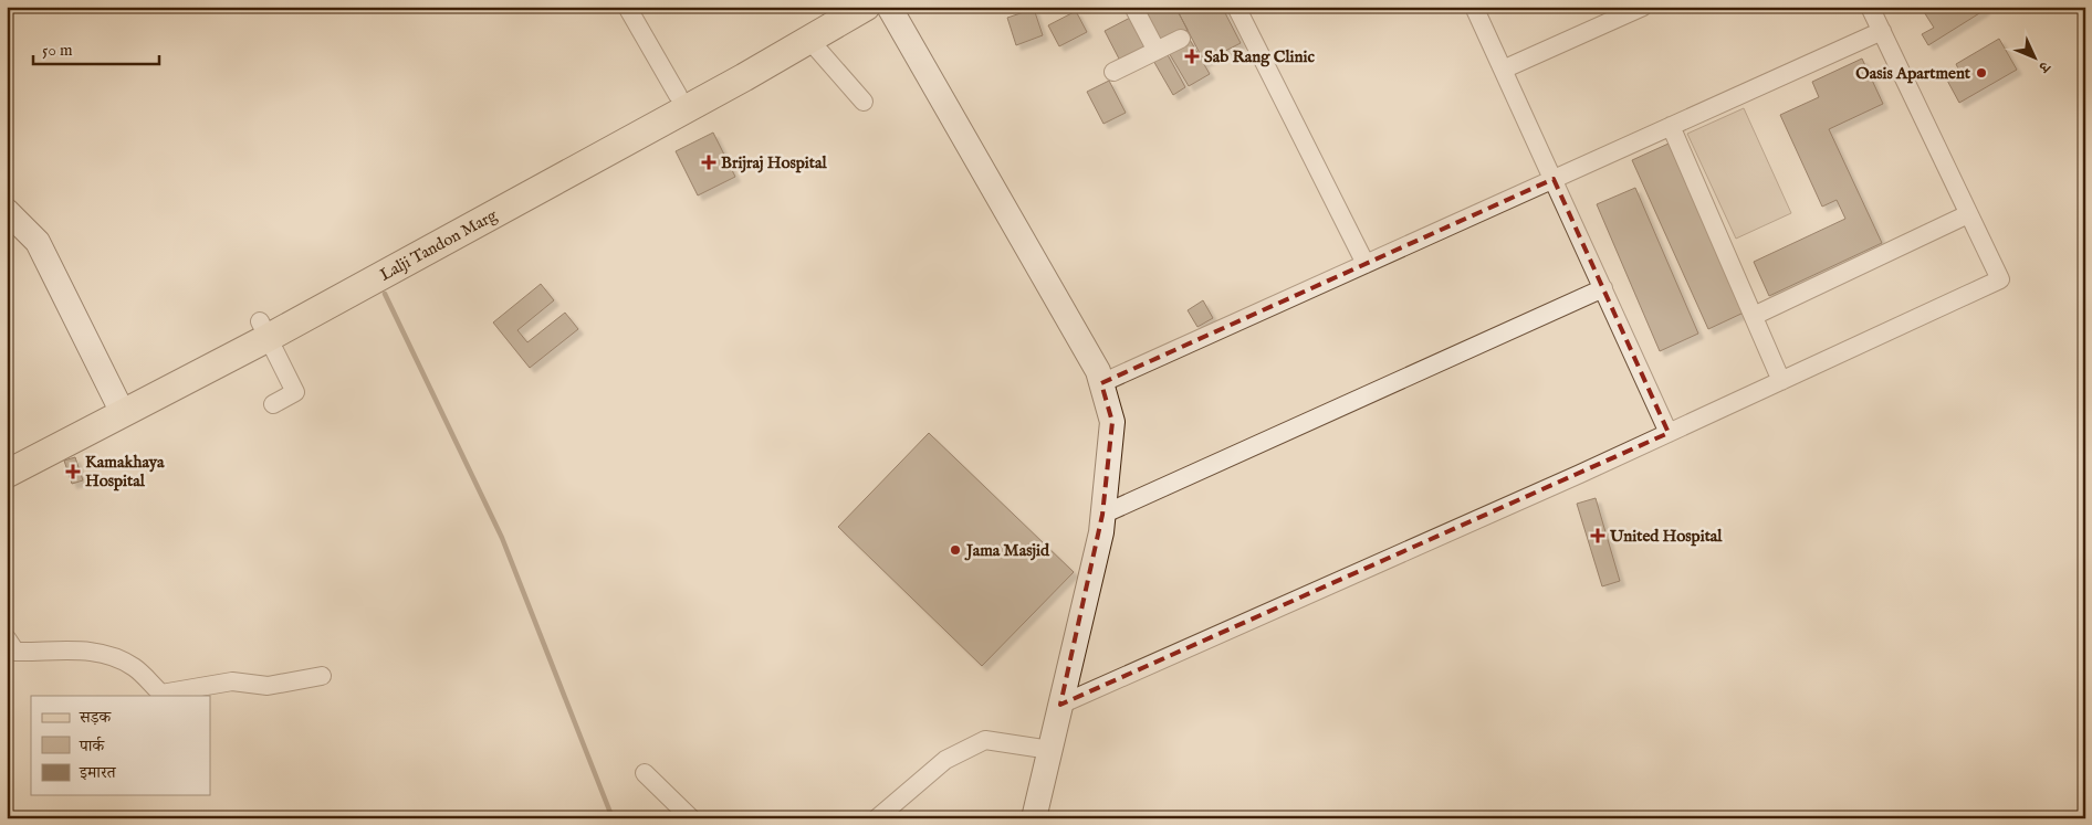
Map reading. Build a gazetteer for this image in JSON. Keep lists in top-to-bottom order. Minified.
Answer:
{"streets":{"main road":["Lalji Tandon Marg"]},"places":{"health":["Sab Rang Clinic","Brijraj Hospital","Kamakhaya Hospital","United Hospital"],"other":["Oasis Apartment","Jama Masjid"]},"legend":["सड़क","पार्क","इमारत"],"scale_bar":"50 m","north":"bottom right"}
